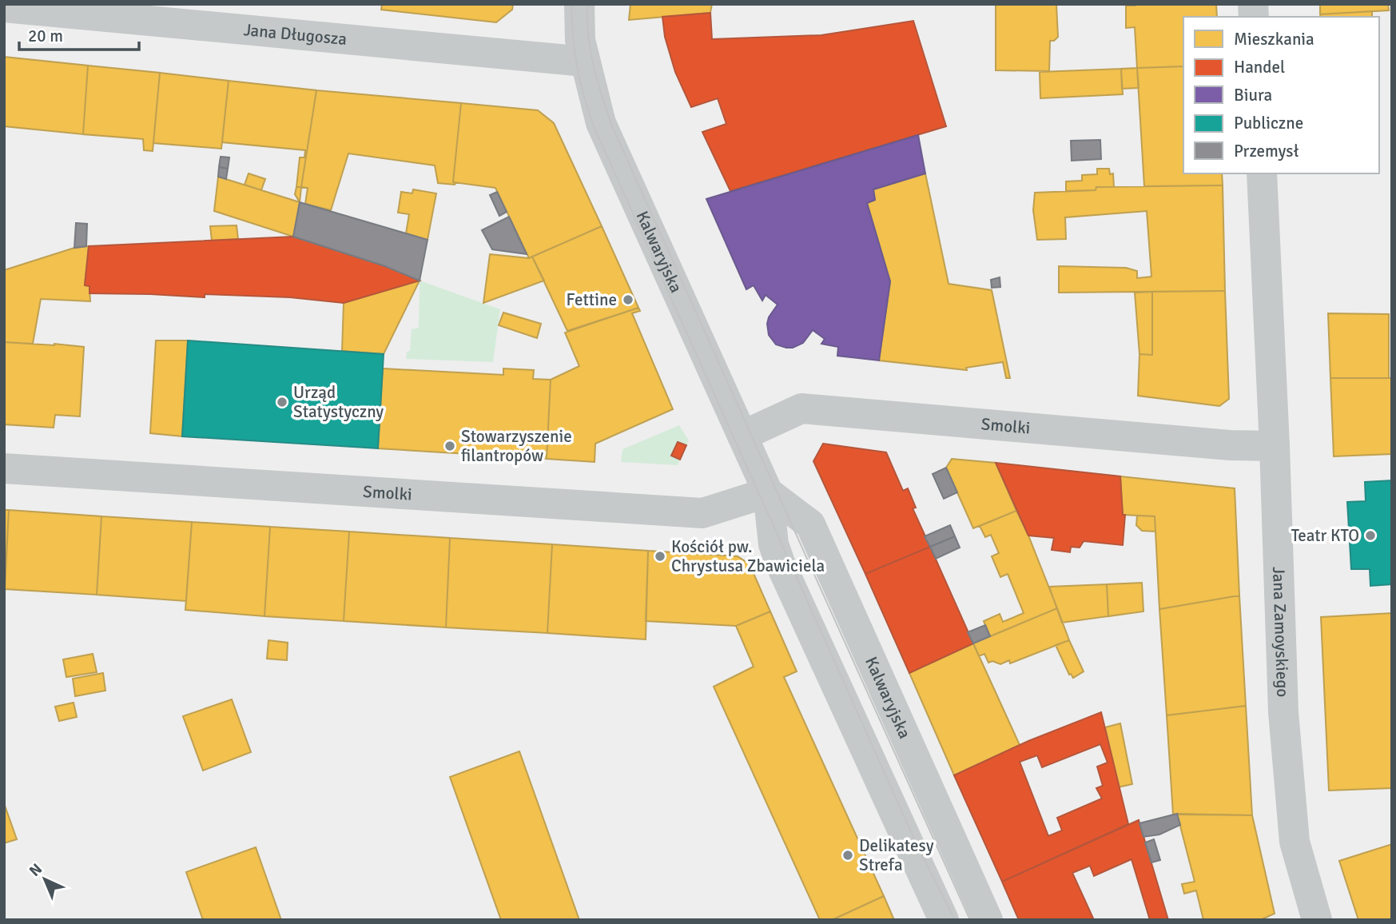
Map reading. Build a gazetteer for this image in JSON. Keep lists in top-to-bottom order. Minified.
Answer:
{"streets":{"street":["Jana Długosza","Kalwaryjska","Smolki","Jana Zamoyskiego"]},"crossings":[["Jana Długosza","Kalwaryjska"],["Kalwaryjska","Smolki"],["Smolki","Jana Zamoyskiego"]],"places":["Fettine","Urząd Statystyczny","Stowarzyszenie filantropów","Teatr KTO","Kościół pw. Chrystusa Zbawiciela","Delikatesy Strefa"],"legend":["Mieszkania","Handel","Biura","Publiczne","Przemysł"],"scale_bar":"20 m","north":"top left"}
